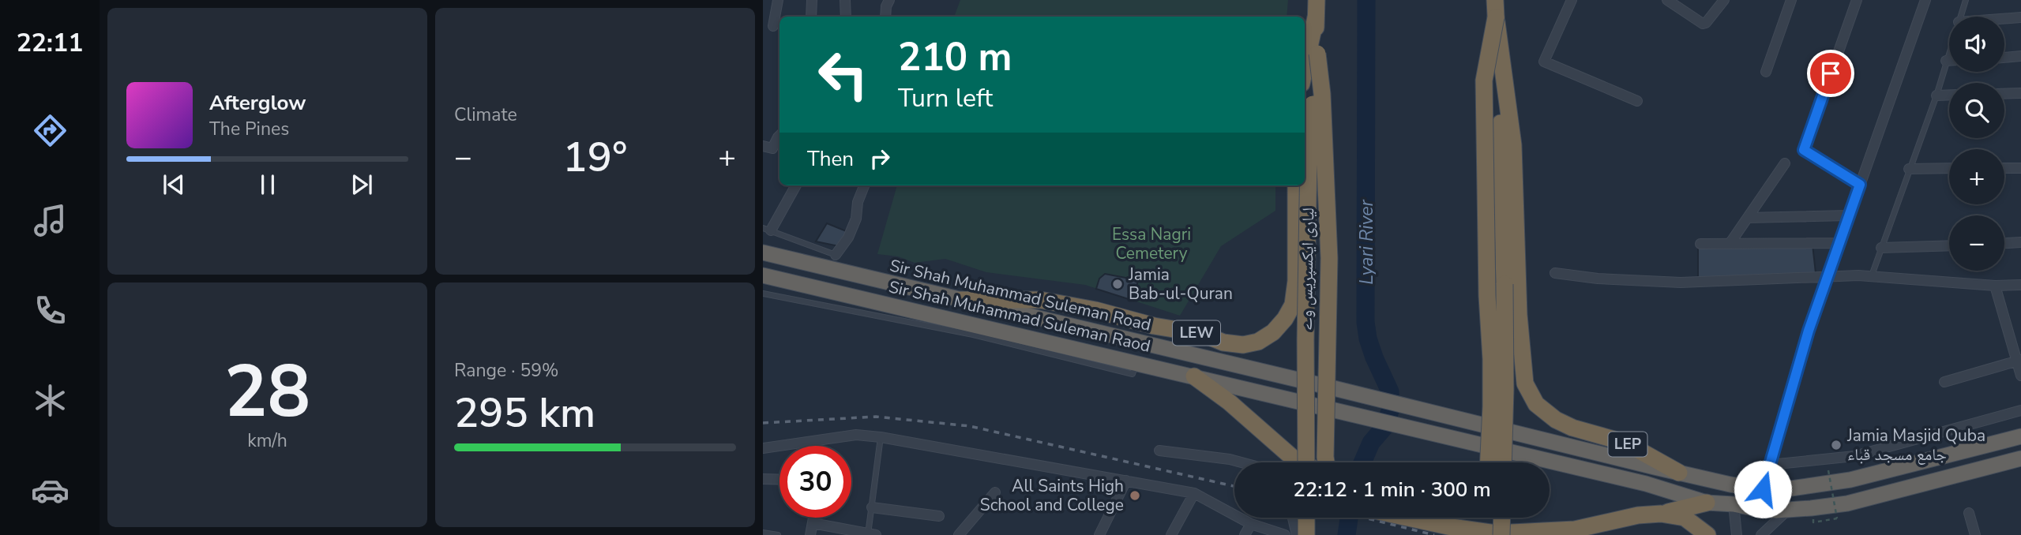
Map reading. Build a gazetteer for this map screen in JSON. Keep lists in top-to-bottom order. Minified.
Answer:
{"streets":{"highway":["لیاری ایکسپریس وے","Sir Shah Muhammad Suleman Road","Sir Shah Muhammad Suleman Raod","LEW","LEP"]},"crossings":[["Sir Shah Muhammad Suleman Road","LEW"],["Sir Shah Muhammad Suleman Road","LEP"]],"water":["Lyari River"],"parks":["Essa Nagri Cemetery"],"places":["Jamia Bab-ul-Quran","Jamia Masjid Quba جامع مسجد قباء","All Saints High School and College"],"page":{"tabs":"22:11","tile":["Climate",["28","km/h"],["Range · 59%","295 km"]],"map_buttons":["+","−"],"turn":["210 m","Turn left"],"song":["Afterglow","The Pines"],"then":"Then","heat":["−","19°","+"],"limit":"30","trip":"22:12 · 1 min · 300 m"}}
